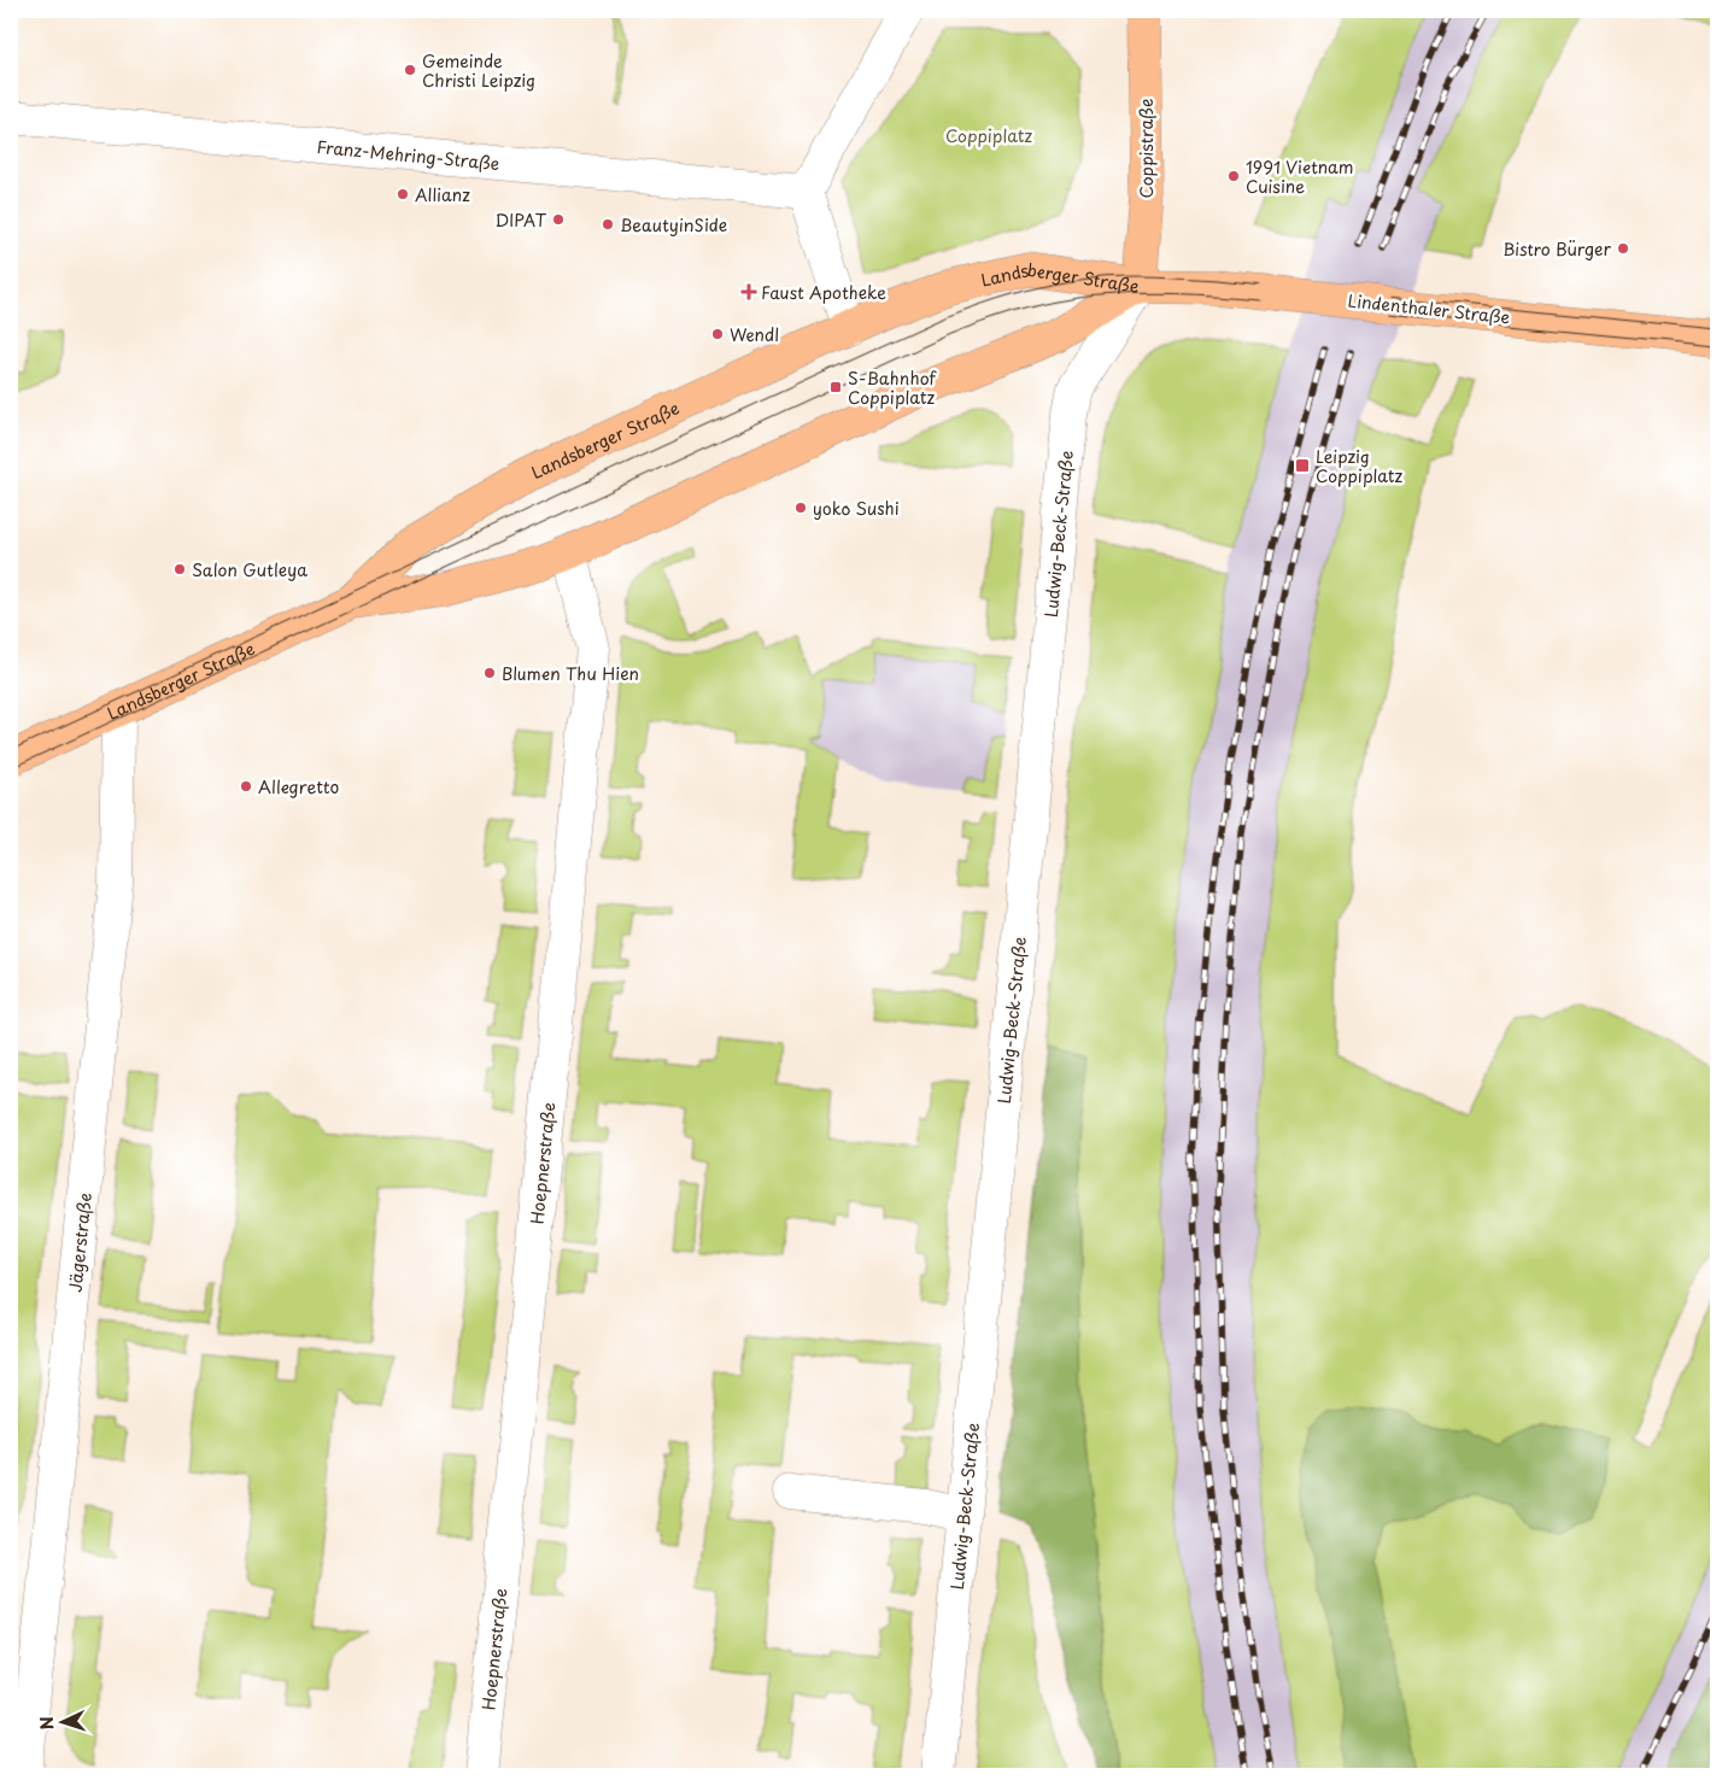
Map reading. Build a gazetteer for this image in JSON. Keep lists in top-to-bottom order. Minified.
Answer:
{"streets":{"main road":["Coppistraße","Landsberger Straße","Lindenthaler Straße"],"street":["Franz-Mehring-Straße","Ludwig-Beck-Straße","Hoepnerstraße","Jägerstraße"]},"crossings":[["Coppistraße","Landsberger Straße"],["Coppistraße","Lindenthaler Straße"],["Coppistraße","Ludwig-Beck-Straße"],["Landsberger Straße","Lindenthaler Straße"],["Landsberger Straße","Ludwig-Beck-Straße"],["Landsberger Straße","Hoepnerstraße"],["Landsberger Straße","Jägerstraße"],["Lindenthaler Straße","Ludwig-Beck-Straße"]],"parks":["Coppiplatz"],"places":{"other":["Gemeinde Christi Leipzig","1991 Vietnam Cuisine","Allianz","DIPAT","BeautyinSide","Bistro Bürger","Wendl","yoko Sushi","Salon Gutleya","Blumen Thu Hien","Allegretto"],"health":["Faust Apotheke"],"transit":["S-Bahnhof Coppiplatz","Leipzig Coppiplatz"]},"north":"left"}
